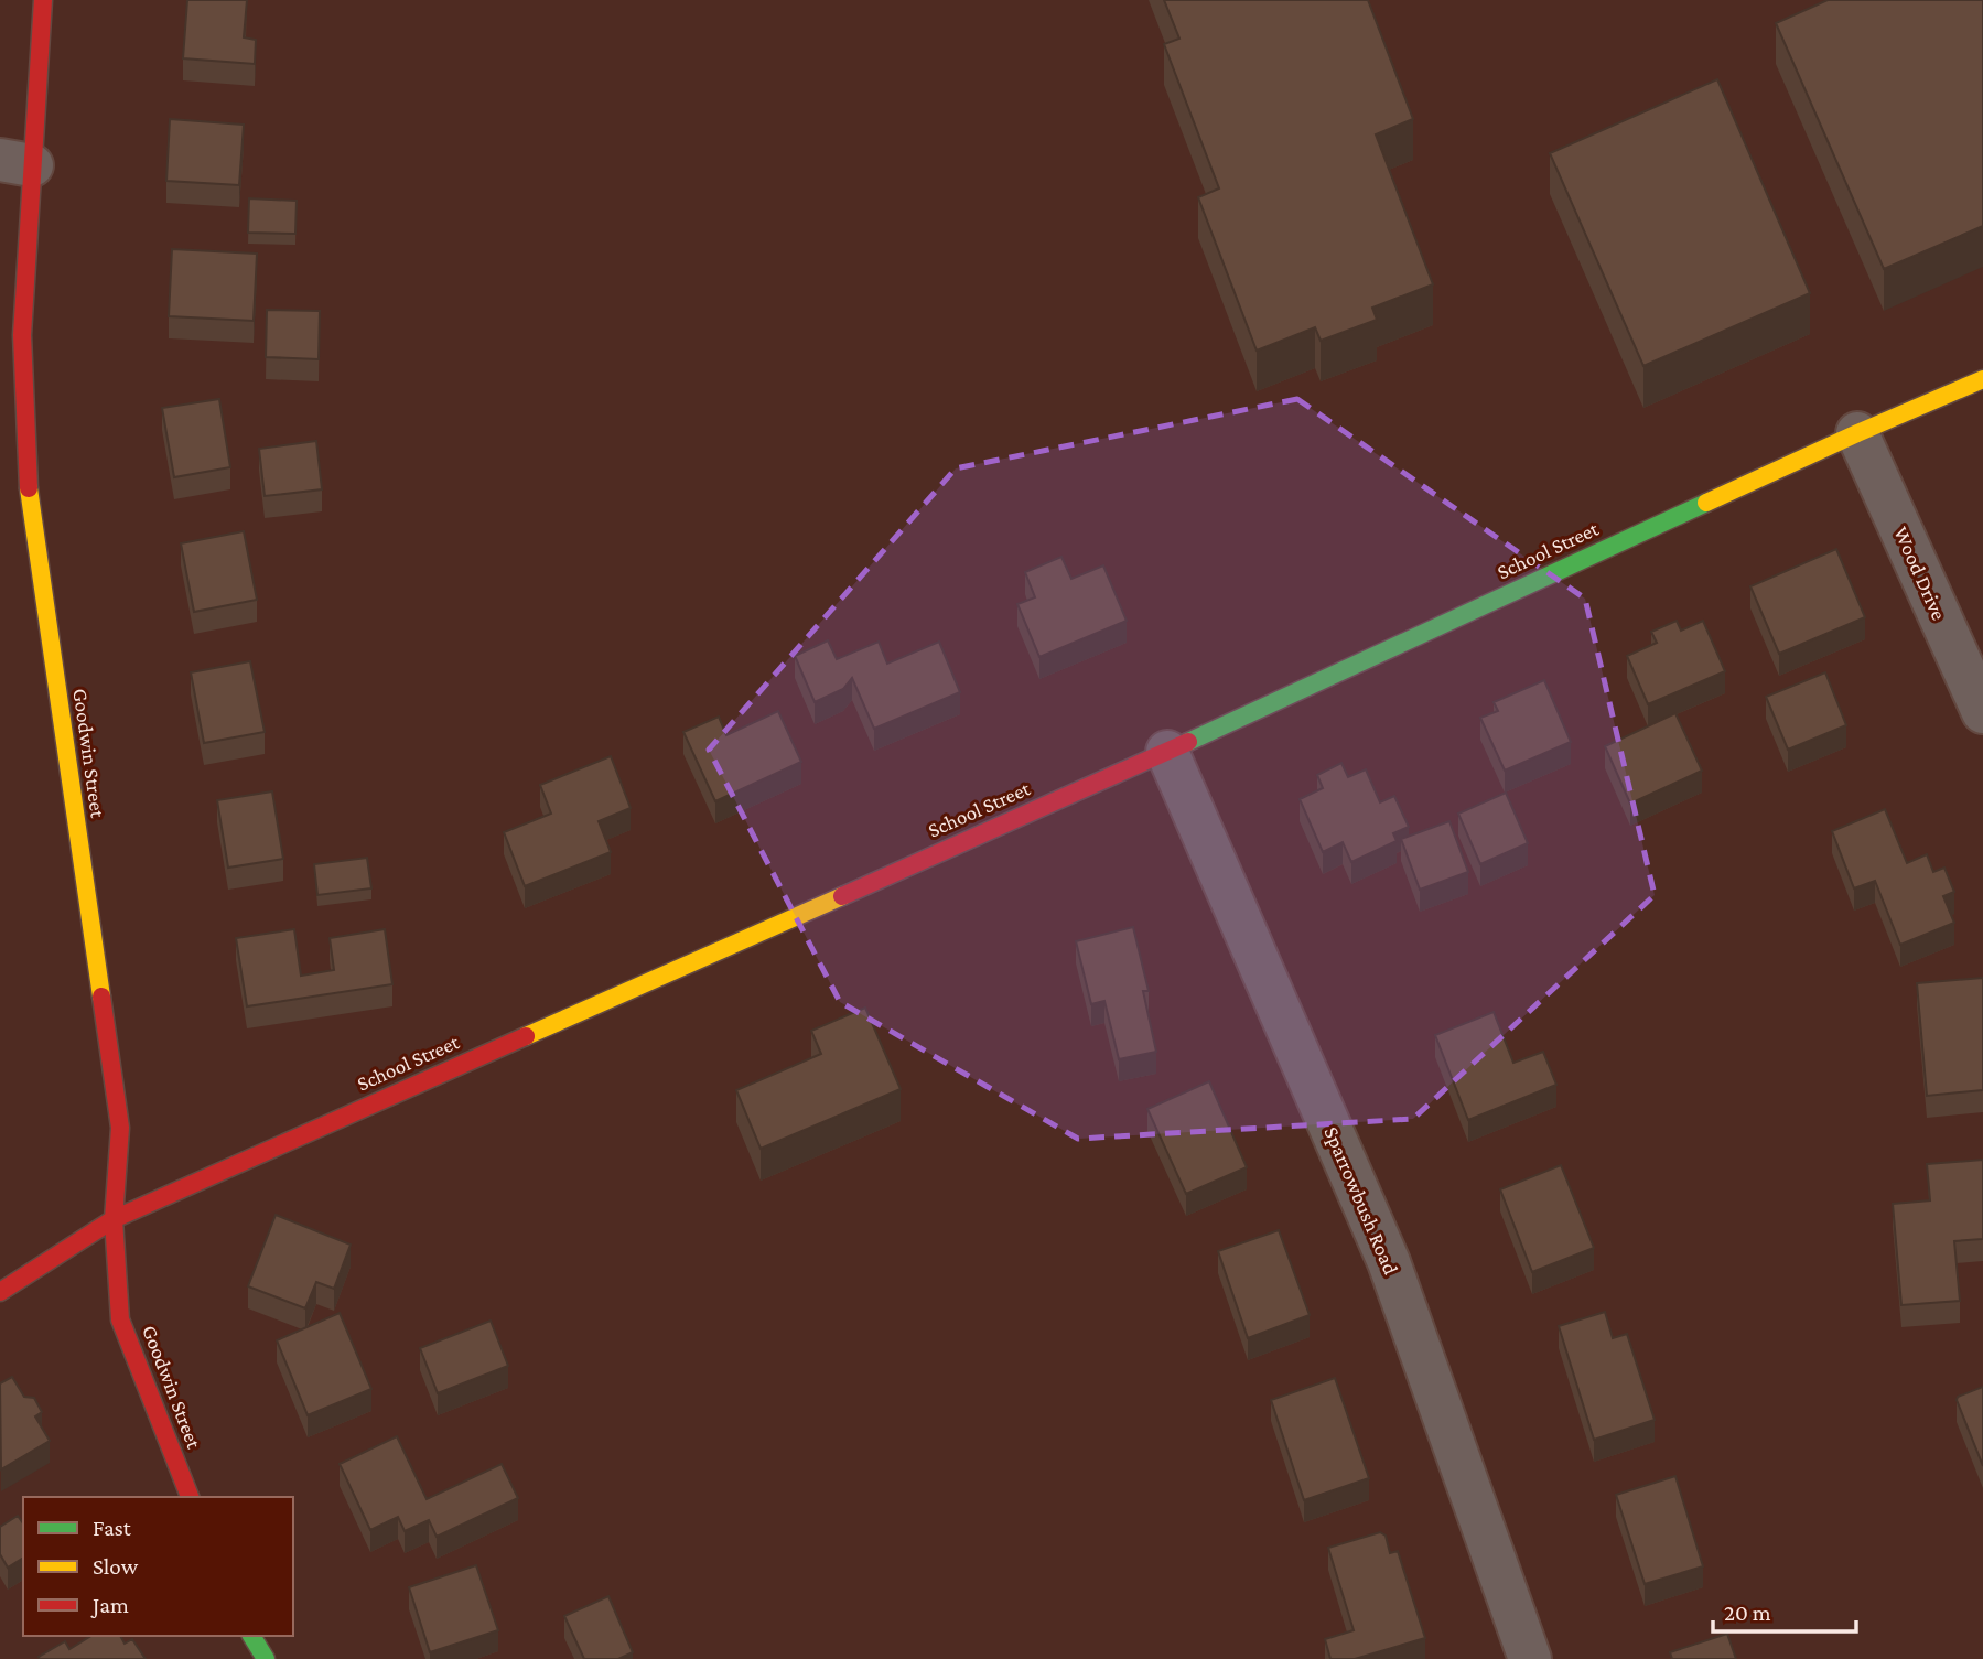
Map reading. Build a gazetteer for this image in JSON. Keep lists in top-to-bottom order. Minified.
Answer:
{"streets":{"main road":["School Street","Goodwin Street"],"street":["Wood Drive","Sparrowbush Road"]},"crossings":[["School Street","Wood Drive"],["School Street","Goodwin Street"],["School Street","Sparrowbush Road"]],"legend":["Fast","Slow","Jam"],"scale_bar":"20 m"}
